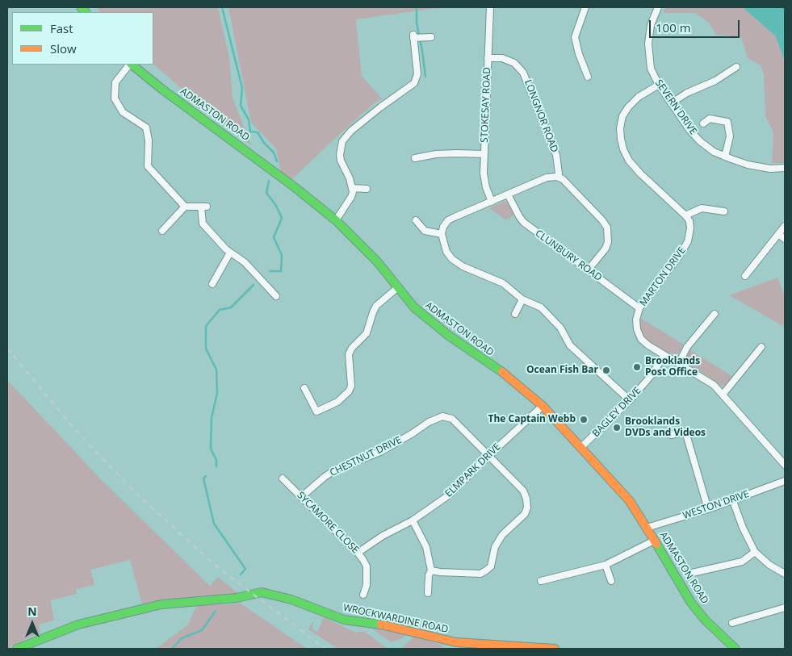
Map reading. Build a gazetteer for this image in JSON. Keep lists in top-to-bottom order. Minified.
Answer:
{"streets":{"street":["STOKESAY ROAD","SEVERN DRIVE","ADMASTON ROAD","LONGNOR ROAD","CLUNBURY ROAD","MARTON DRIVE","BAGLEY DRIVE","CHESTNUT DRIVE","ELMPARK DRIVE","WESTON DRIVE","SYCAMORE CLOSE","WROCKWARDINE ROAD"]},"crossings":[["STOKESAY ROAD","LONGNOR ROAD"],["ADMASTON ROAD","BAGLEY DRIVE"],["ADMASTON ROAD","ELMPARK DRIVE"],["ADMASTON ROAD","WESTON DRIVE"],["CLUNBURY ROAD","MARTON DRIVE"],["MARTON DRIVE","BAGLEY DRIVE"],["CHESTNUT DRIVE","ELMPARK DRIVE"],["CHESTNUT DRIVE","SYCAMORE CLOSE"],["ELMPARK DRIVE","SYCAMORE CLOSE"]],"places":["Brooklands Post Office","Ocean Fish Bar","The Captain Webb","Brooklands DVDs and Videos"],"legend":["Fast","Slow"],"scale_bar":"100 m","north":"top"}
